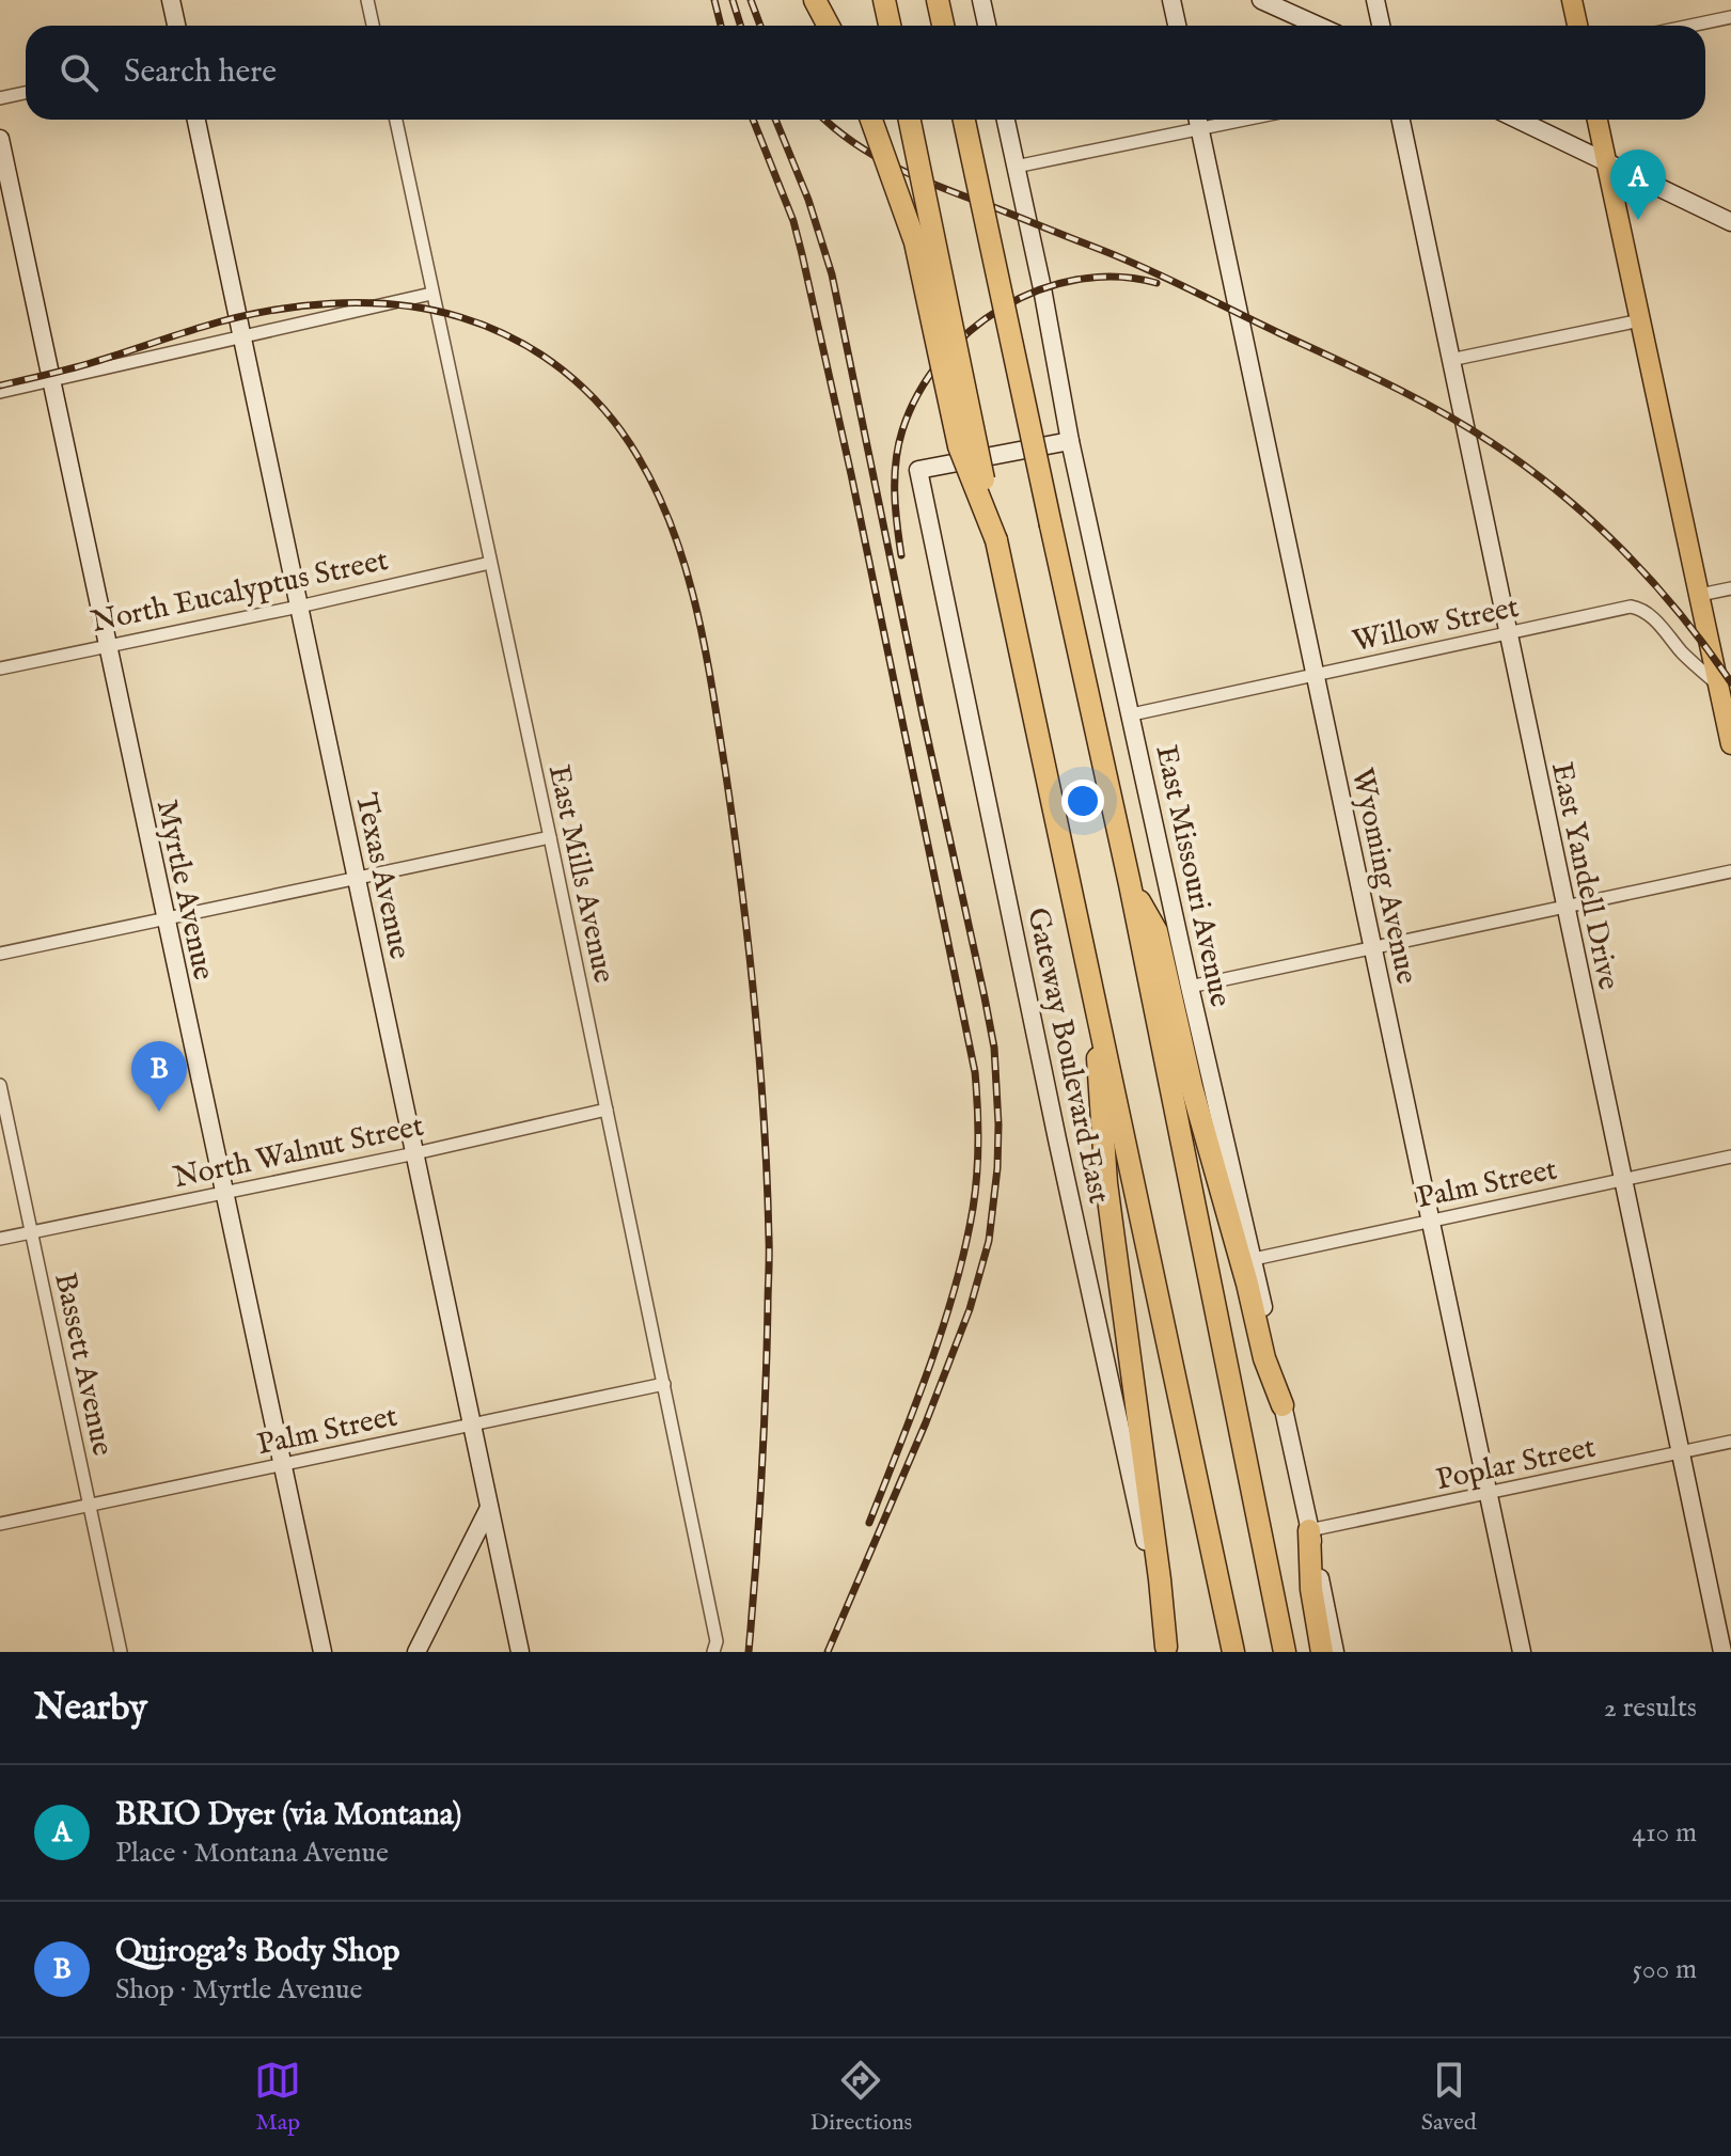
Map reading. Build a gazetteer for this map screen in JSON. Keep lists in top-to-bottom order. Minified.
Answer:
{"streets":{"main road":["Texas Avenue","East Missouri Avenue","Wyoming Avenue","East Yandell Drive","Myrtle Avenue","Gateway Boulevard East"],"street":["North Eucalyptus Street","Willow Street","East Mills Avenue","North Walnut Street","Palm Street","Bassett Avenue","Poplar Street"]},"crossings":[["North Eucalyptus Street","East Mills Avenue"],["North Eucalyptus Street","Texas Avenue"],["North Eucalyptus Street","Myrtle Avenue"],["Willow Street","East Missouri Avenue"],["Willow Street","Wyoming Avenue"],["Willow Street","East Yandell Drive"],["East Mills Avenue","North Walnut Street"],["East Mills Avenue","Palm Street"],["Texas Avenue","North Walnut Street"],["Texas Avenue","Palm Street"],["East Missouri Avenue","Gateway Boulevard East"],["East Missouri Avenue","Palm Street"],["East Missouri Avenue","Poplar Street"],["Wyoming Avenue","Palm Street"],["Wyoming Avenue","Poplar Street"],["East Yandell Drive","Palm Street"],["East Yandell Drive","Poplar Street"],["Myrtle Avenue","North Walnut Street"],["Myrtle Avenue","Palm Street"],["North Walnut Street","Bassett Avenue"],["Palm Street","Bassett Avenue"]],"page":{"search":"Search here","pins":["A","B"],"heading":["Nearby","2 results"],"list":[{"mark":"A","name":"BRIO Dyer (via Montana)","note":"Place · Montana Avenue","value":"410 m"},{"mark":"B","name":"Quiroga's Body Shop","note":"Shop · Myrtle Avenue","value":"500 m"}],"nav":["Map","Directions","Saved"]}}
